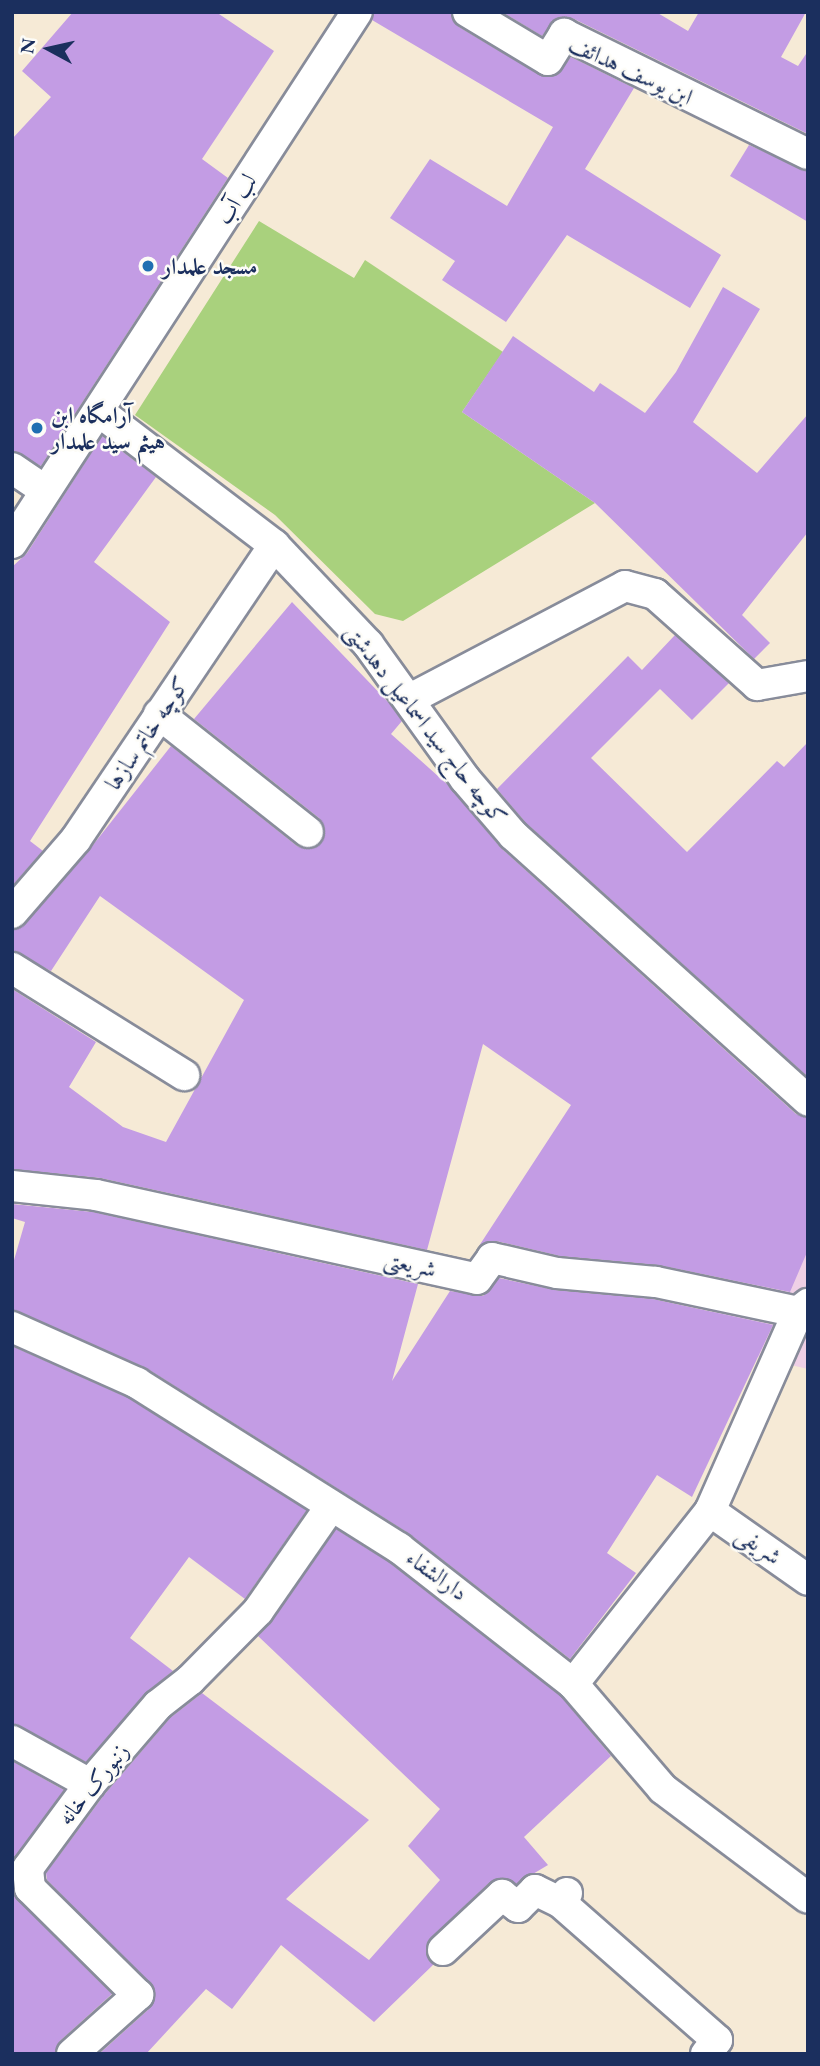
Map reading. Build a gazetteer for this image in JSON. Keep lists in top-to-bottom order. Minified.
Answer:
{"streets":{"lane":["ابن یوسف هدائف","لب آب","کوچه حاج سید اسماعیل دهدشتی","کوچه خاتم سازها","شریعتی","شریفی","دارالشفاء","زنبورک خانه"]},"crossings":[["لب آب","کوچه حاج سید اسماعیل دهدشتی"],["کوچه حاج سید اسماعیل دهدشتی","کوچه خاتم سازها"],["دارالشفاء","زنبورک خانه"]],"places":["مسجد علمدار","آرامگاه ابن هیثم سید علمدار"],"north":"left"}
